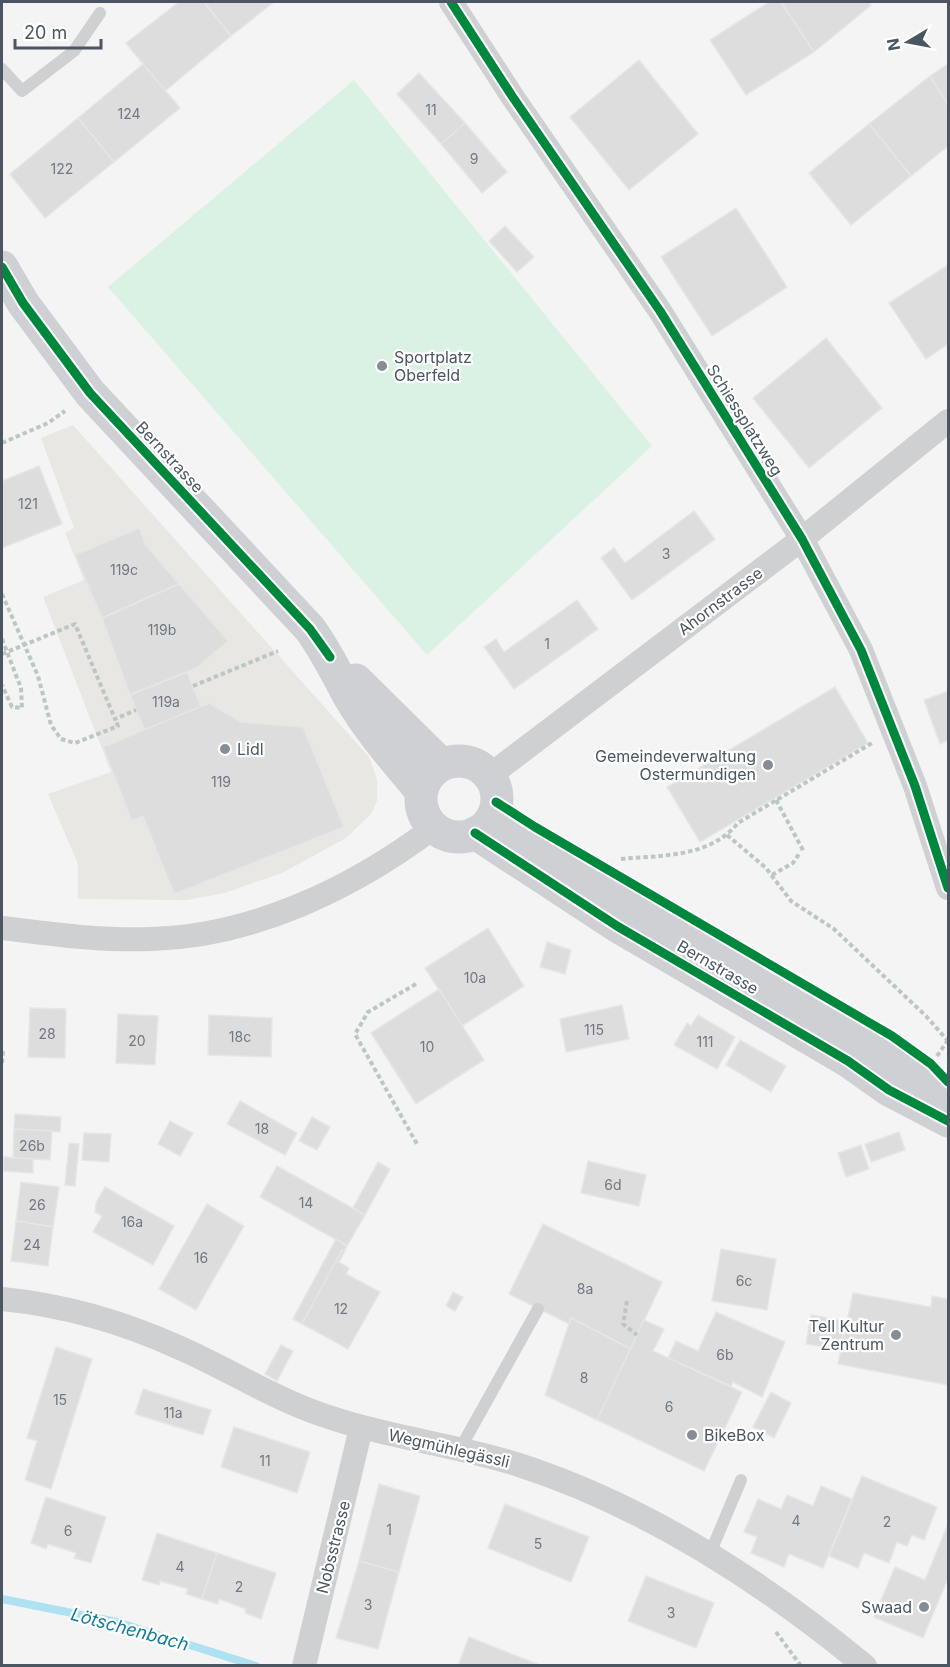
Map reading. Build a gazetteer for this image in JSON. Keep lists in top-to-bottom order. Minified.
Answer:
{"streets":{"main road":["Bernstrasse"],"street":["Schiessplatzweg","Ahornstrasse","Wegmühlegässli","Nobsstrasse"]},"crossings":[["Schiessplatzweg","Ahornstrasse"],["Bernstrasse","Ahornstrasse"],["Wegmühlegässli","Nobsstrasse"]],"water":["Lötschenbach"],"places":["Sportplatz Oberfeld","Lidl","Gemeindeverwaltung Ostermundigen","Tell Kultur Zentrum","BikeBox","Swaad"],"house_numbers":["11","124","9","122","121","3","119c","119b","1","119a","119","10a","115","28","18c","20","111","10","18","26b","6d","14","26","16a","24","16","6c","8a","12","6b","8","15","6","11a","11","4","2","1","6","5","4","2","3","3"],"scale_bar":"20 m","north":"left"}
